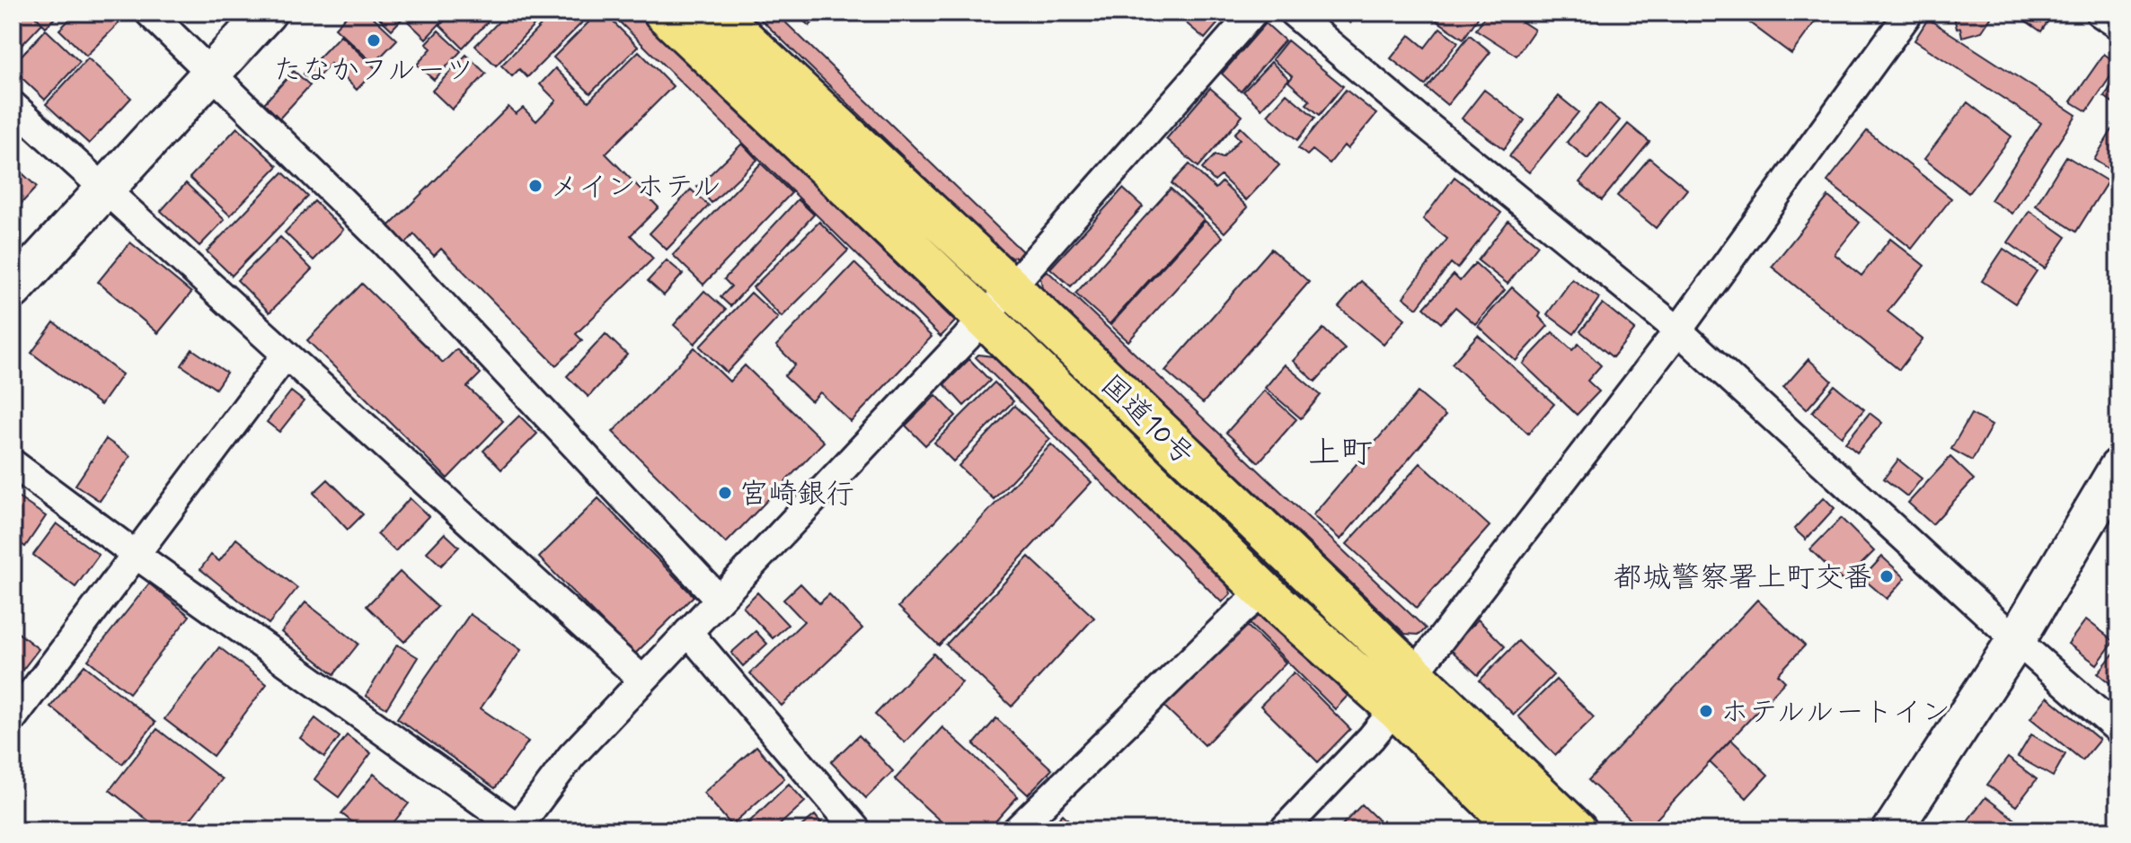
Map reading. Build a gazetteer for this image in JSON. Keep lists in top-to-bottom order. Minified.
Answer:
{"streets":{"highway":["国道10号"]},"districts":["上町"],"places":["たなかフルーツ","メインホテル","宮崎銀行","都城警察署上町交番","ホテルルートイン"]}
